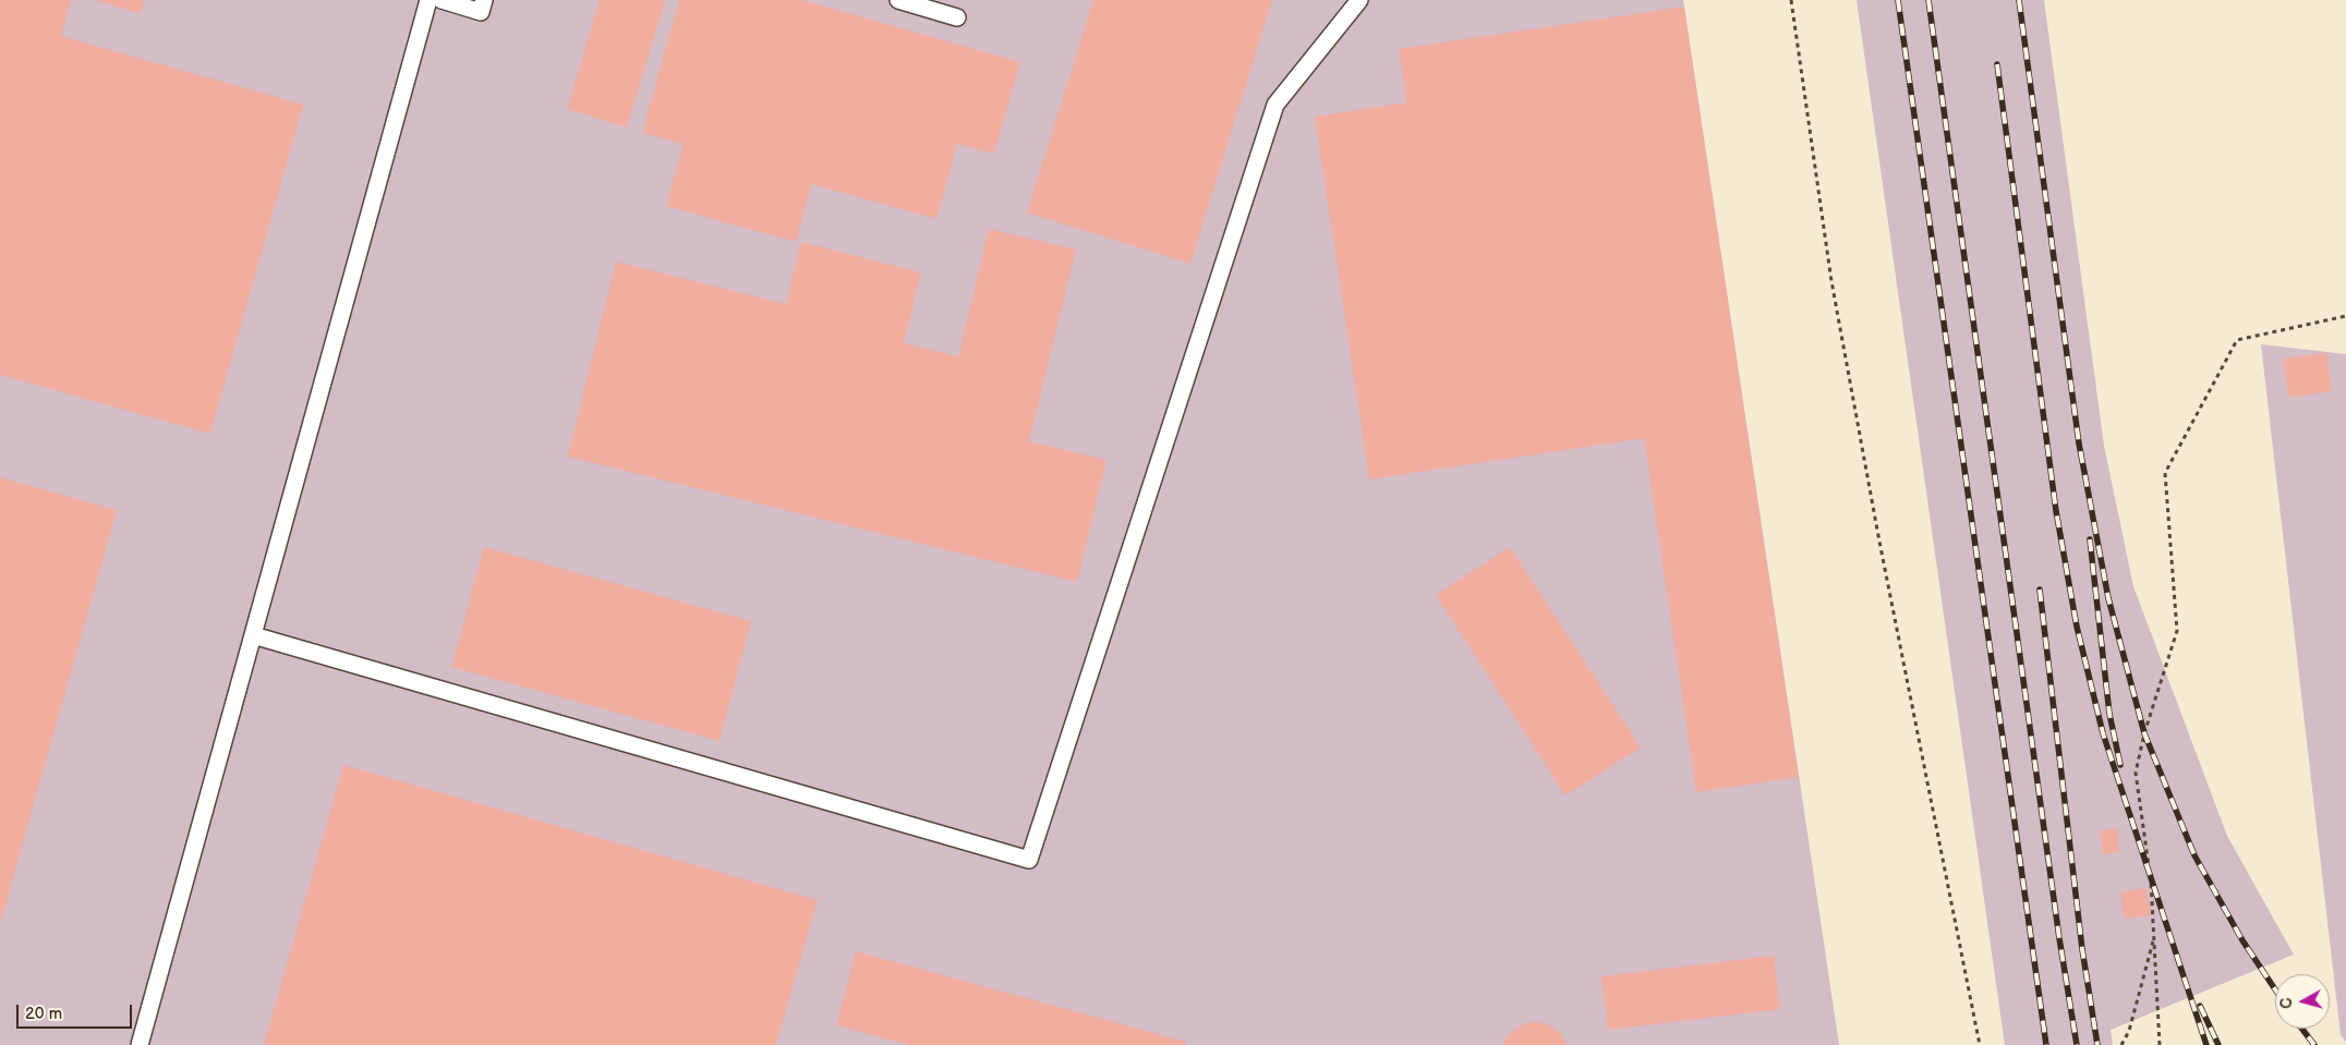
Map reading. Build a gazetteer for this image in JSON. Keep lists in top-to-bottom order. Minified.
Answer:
{"scale_bar":"20 m","north":"left"}
